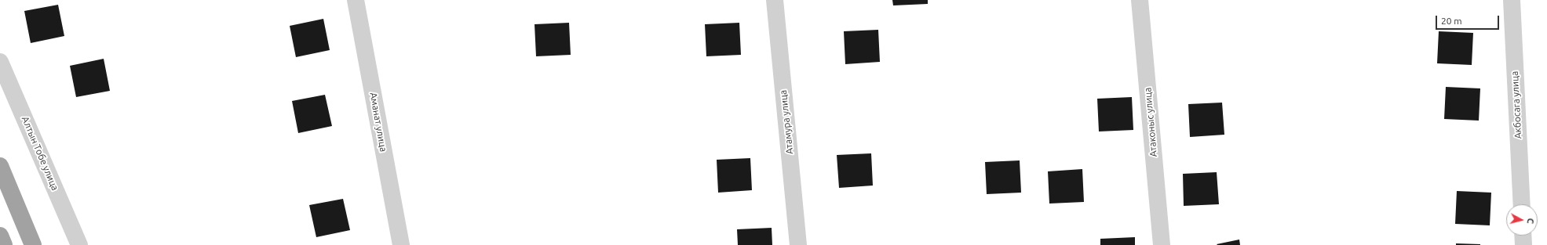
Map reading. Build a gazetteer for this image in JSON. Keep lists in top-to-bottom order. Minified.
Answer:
{"streets":{"street":["Акбосага улица","Аманат улица","Атамура улица","Атаконыс улица","Алтын Тобе улица"]},"scale_bar":"20 m","north":"right"}
